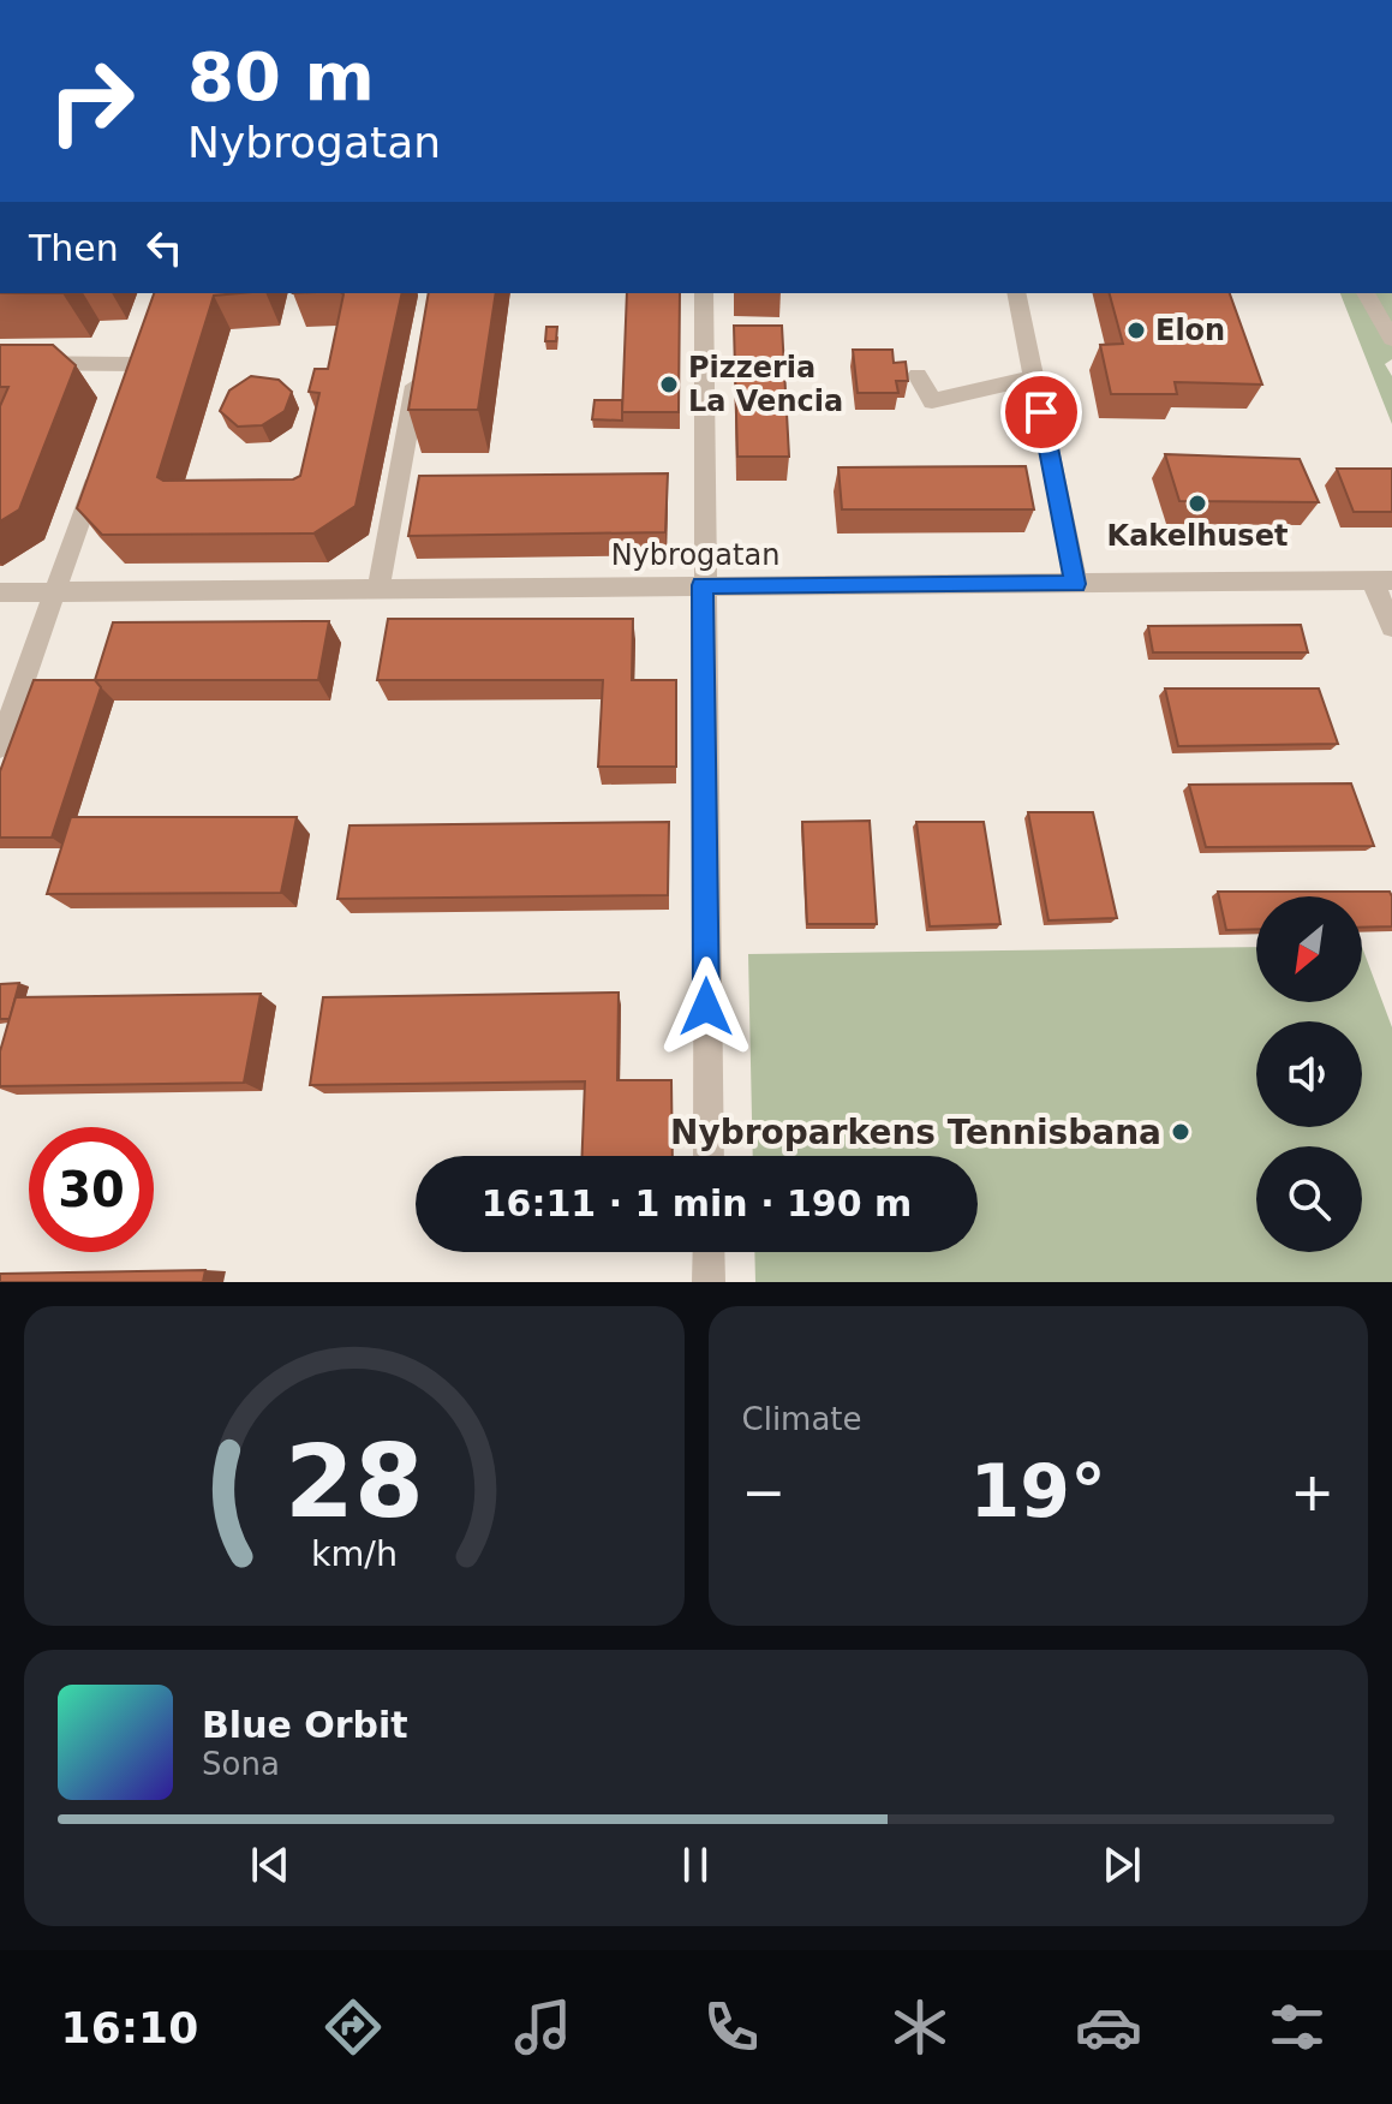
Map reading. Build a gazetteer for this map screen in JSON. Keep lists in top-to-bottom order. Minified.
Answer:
{"streets":{"street":["Nybrogatan"]},"places":["Elon","Pizzeria La Vencia","Kakelhuset","Nybroparkens Tennisbana"],"north":"bottom left","page":{"turn":["80 m","Nybrogatan"],"then":"Then","limit":"30","trip":"16:11 · 1 min · 190 m","tile":"Climate","heat":["−","19°","+"],"song":["Blue Orbit","Sona"],"tabs":"16:10","gauge":["28","km/h"]}}
